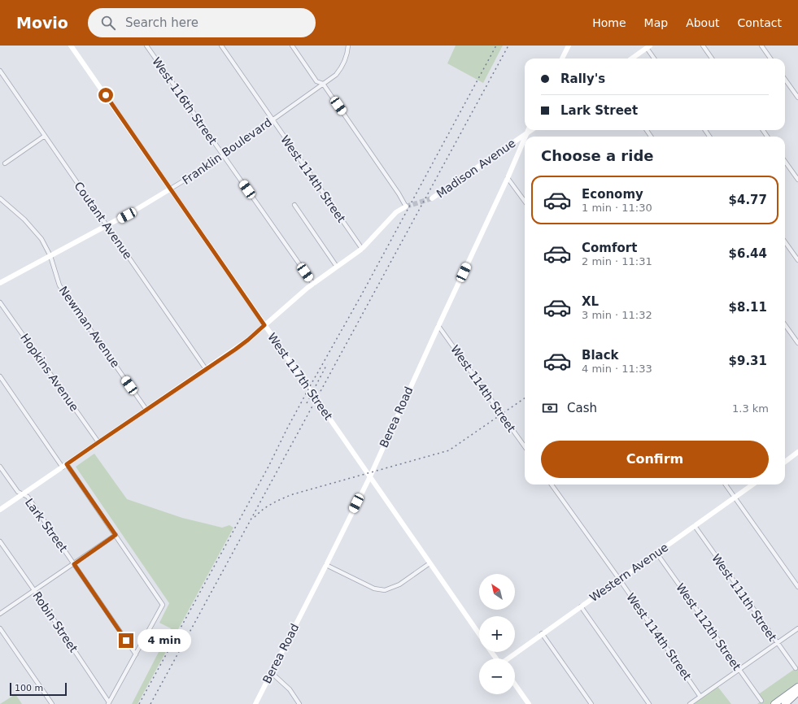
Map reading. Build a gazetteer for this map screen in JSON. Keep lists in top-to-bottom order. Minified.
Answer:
{"streets":{"main road":["Franklin Boulevard","Madison Avenue","West 117th Street","Berea Road","Western Avenue"],"street":["West 116th Street","West 114th Street","Coutant Avenue","Newman Avenue","Hopkins Avenue","Lark Street","West 111th Street","Robin Street","West 112th Street"]},"crossings":[["West 116th Street","Franklin Boulevard"],["Franklin Boulevard","West 114th Street"],["Franklin Boulevard","Coutant Avenue"],["Franklin Boulevard","Newman Avenue"],["Franklin Boulevard","West 117th Street"],["Madison Avenue","Berea Road"],["West 114th Street","Berea Road"],["West 114th Street","Western Avenue"],["West 117th Street","Berea Road"],["Western Avenue","West 111th Street"],["Western Avenue","West 112th Street"]],"scale_bar":"100 m","north":"top left","page":{"header":"Movio","search":"Search here","nav":["Home","Map","About","Contact"],"banner":["Rally's","Lark Street"],"heading":"Choose a ride","list":[{"name":"Economy","note":"1 min · 11:30","value":"$4.77"},{"name":"Comfort","note":"2 min · 11:31","value":"$6.44"},{"name":"XL","note":"3 min · 11:32","value":"$8.11"},{"name":"Black","note":"4 min · 11:33","value":"$9.31"}],"pay":["Cash","1.3 km"],"buttons":"Confirm","map_buttons":["+","−"],"bubble":"4 min","scale":"100 m"}}
